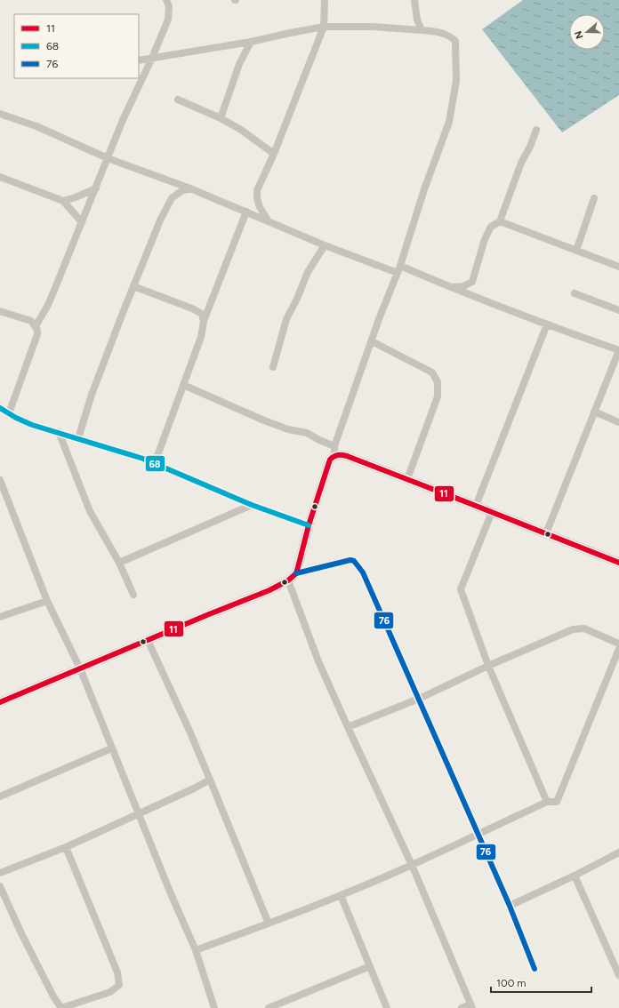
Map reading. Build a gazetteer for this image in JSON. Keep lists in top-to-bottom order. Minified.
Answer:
{"lines":["transit line 68","transit line 11","transit line 76"],"legend":["11","68","76"],"scale_bar":"100 m","north":"left"}
